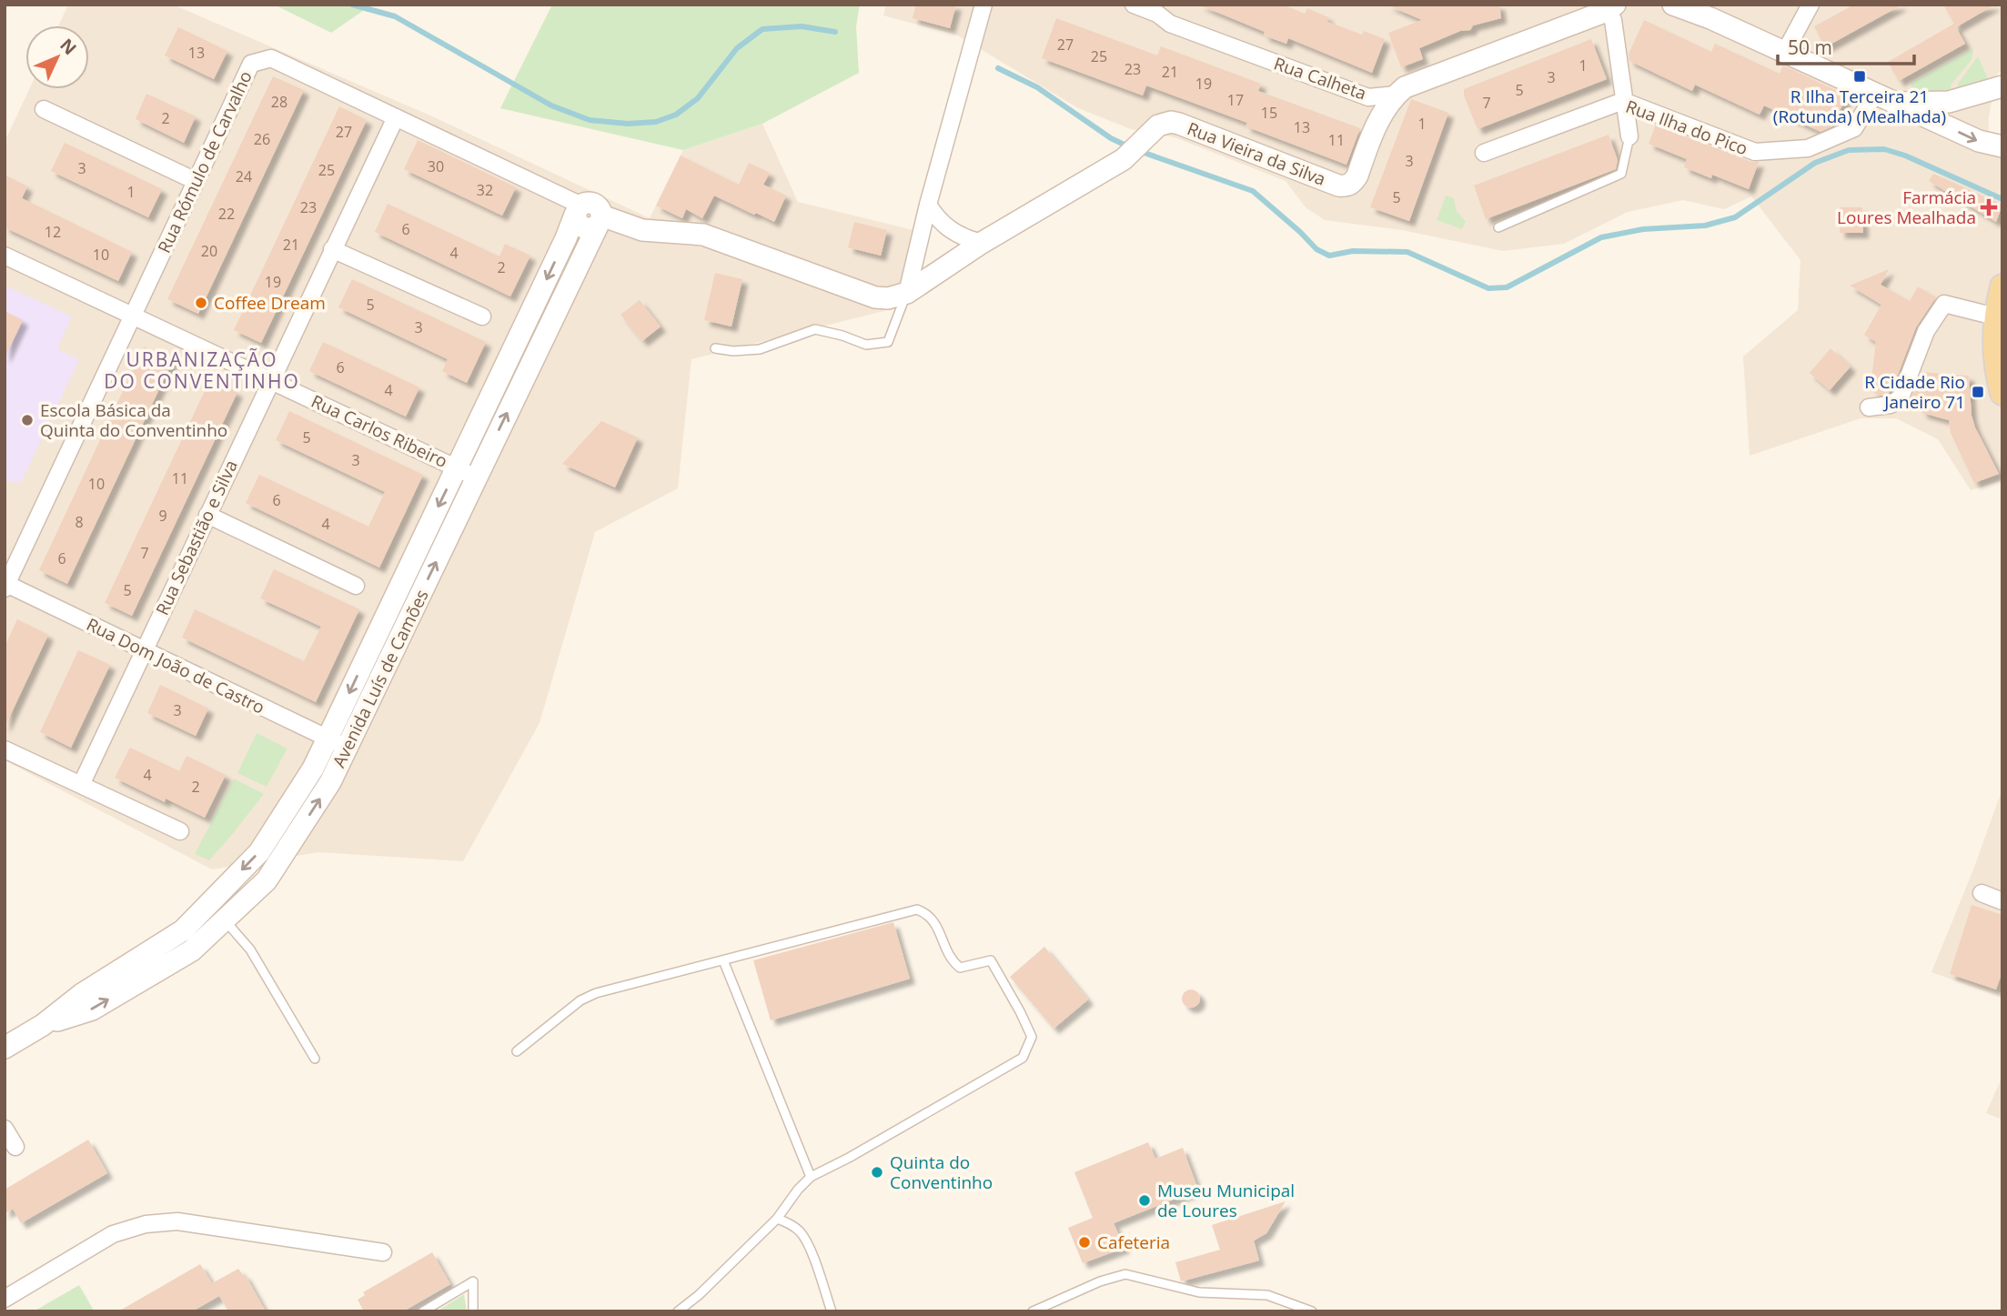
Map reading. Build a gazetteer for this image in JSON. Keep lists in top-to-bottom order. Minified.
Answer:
{"streets":{"street":["Rua Calheta","Rua Ilha do Pico","Rua Vieira da Silva","Rua Rómulo de Carvalho","Rua Carlos Ribeiro","Rua Sebastião e Silva","Rua Dom João de Castro","Avenida Luís de Camões"]},"crossings":[["Rua Calheta","Rua Vieira da Silva"],["Rua Rómulo de Carvalho","Rua Carlos Ribeiro"],["Rua Rómulo de Carvalho","Rua Sebastião e Silva"],["Rua Rómulo de Carvalho","Rua Dom João de Castro"],["Rua Rómulo de Carvalho","Avenida Luís de Camões"],["Rua Carlos Ribeiro","Rua Sebastião e Silva"],["Rua Carlos Ribeiro","Avenida Luís de Camões"],["Rua Sebastião e Silva","Rua Dom João de Castro"],["Rua Dom João de Castro","Avenida Luís de Camões"]],"districts":["URBANIZAÇÃO DO CONVENTINHO"],"places":{"transit":["R Ilha Terceira 21 (Rotunda) (Mealhada)","R Cidade Rio Janeiro 71"],"health":["Farmácia Loures Mealhada"],"other":["Coffee Dream","Escola Básica da Quinta do Conventinho","Quinta do Conventinho","Museu Municipal de Loures","Cafeteria"]},"house_numbers":["27","13","25","1","23","21","3","19","5","17","28","7","15","2","1","13","27","26","11","3","30","3","25","24","32","1","5","23","22","6","12","21","20","4","10","2","19","5","3","6","4","5","3","11","10","6","9","8","4","7","6","5","3","4","2"],"scale_bar":"50 m","north":"top right"}
